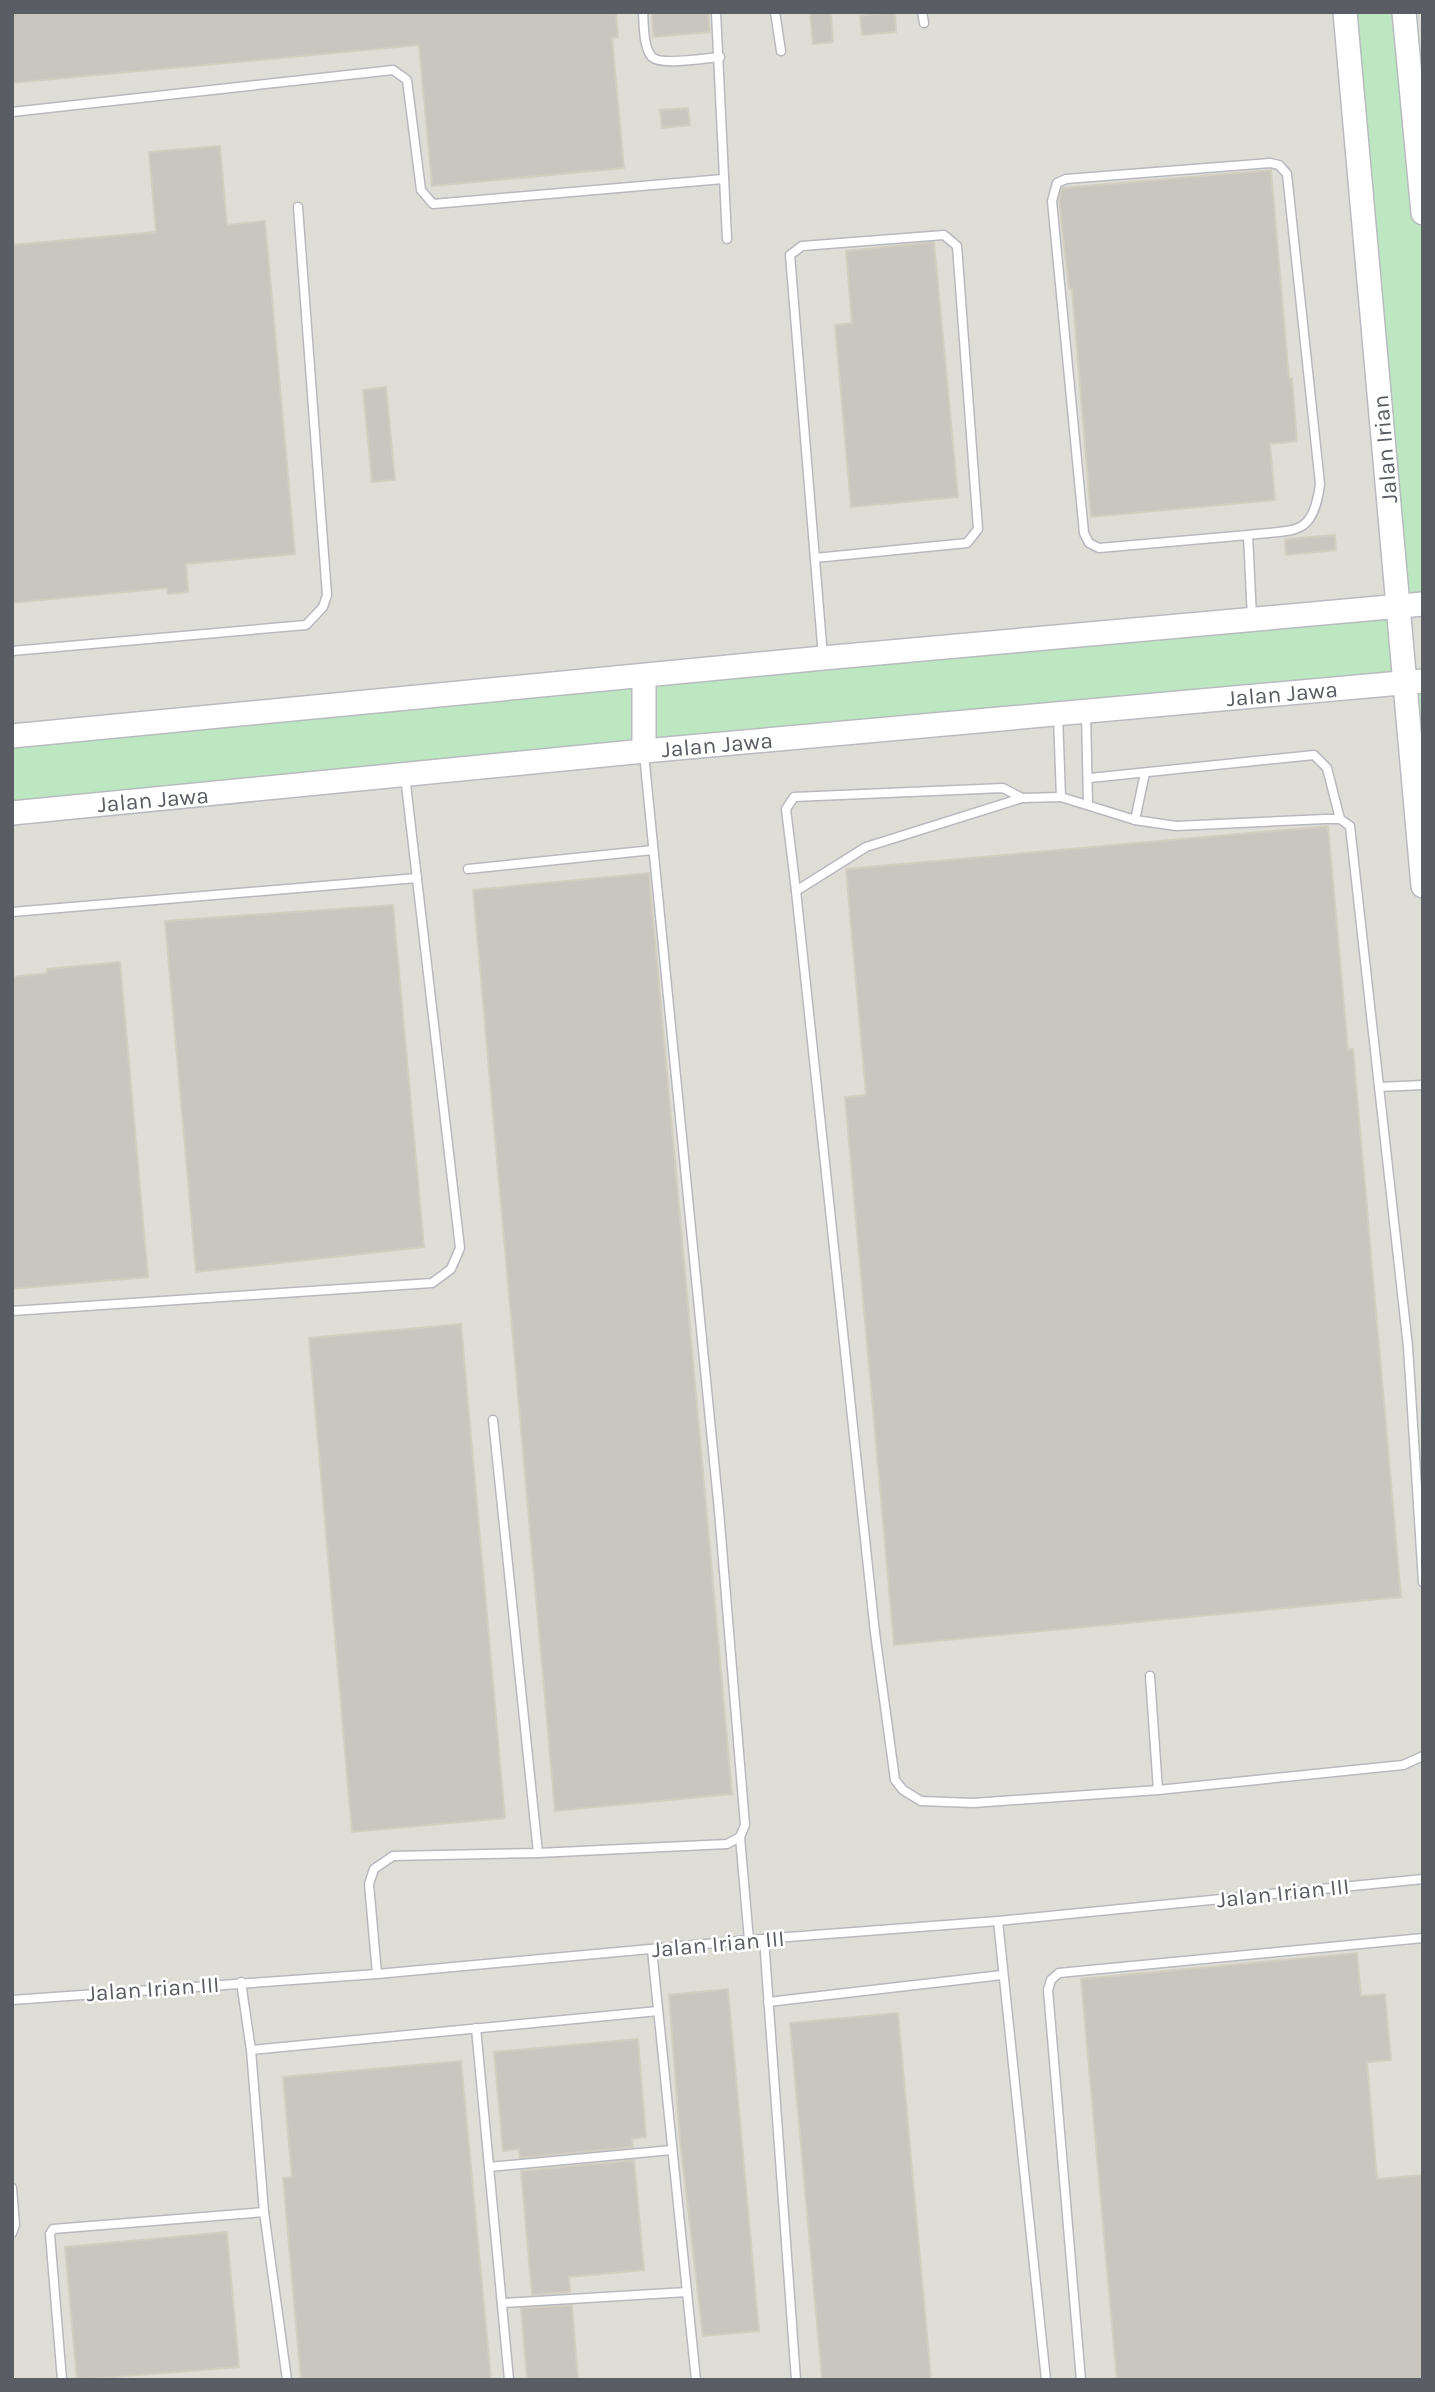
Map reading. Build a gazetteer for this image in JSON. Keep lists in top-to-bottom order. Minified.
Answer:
{"streets":{"street":["Jalan Irian","Jalan Jawa"],"lane":["Jalan Irian III"]},"crossings":[["Jalan Irian","Jalan Jawa"]]}
